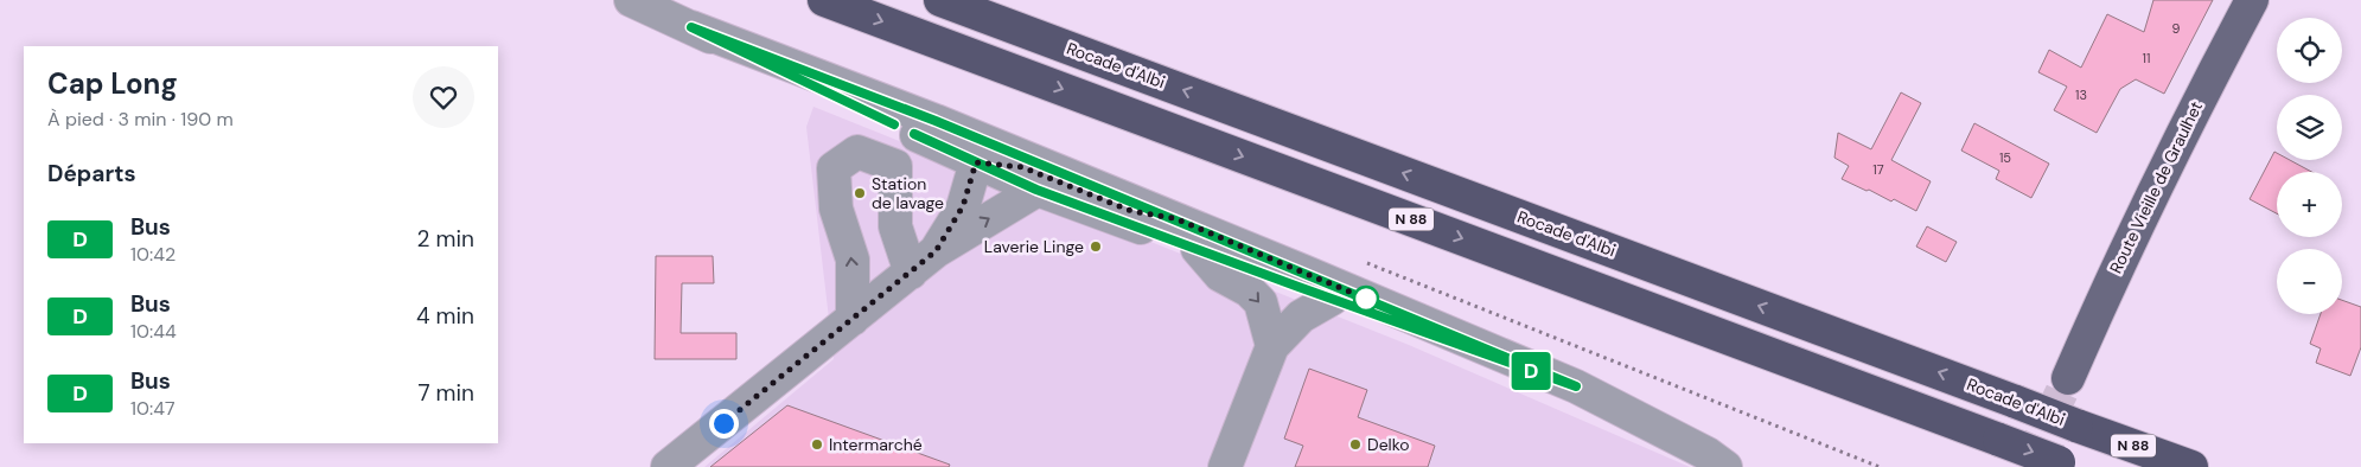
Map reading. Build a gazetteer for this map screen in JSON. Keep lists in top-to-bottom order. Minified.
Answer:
{"streets":{"highway":["Rocade d'Albi","N 88"],"main road":["Route Vieille de Graulhet"]},"places":["Station de lavage","Laverie Linge","Intermarché","Delko"],"lines":["bus line D"],"house_numbers":["9","11","13","15","17"],"page":{"on_map":"D","map_buttons":["+","−"],"heading":[["Cap Long","À pied · 3 min · 190 m"],"Départs"],"list":[{"mark":"D","name":"Bus","note":"10:42","value":"2 min"},{"mark":"D","name":"Bus","note":"10:44","value":"4 min"},{"mark":"D","name":"Bus","note":"10:47","value":"7 min"}]}}
